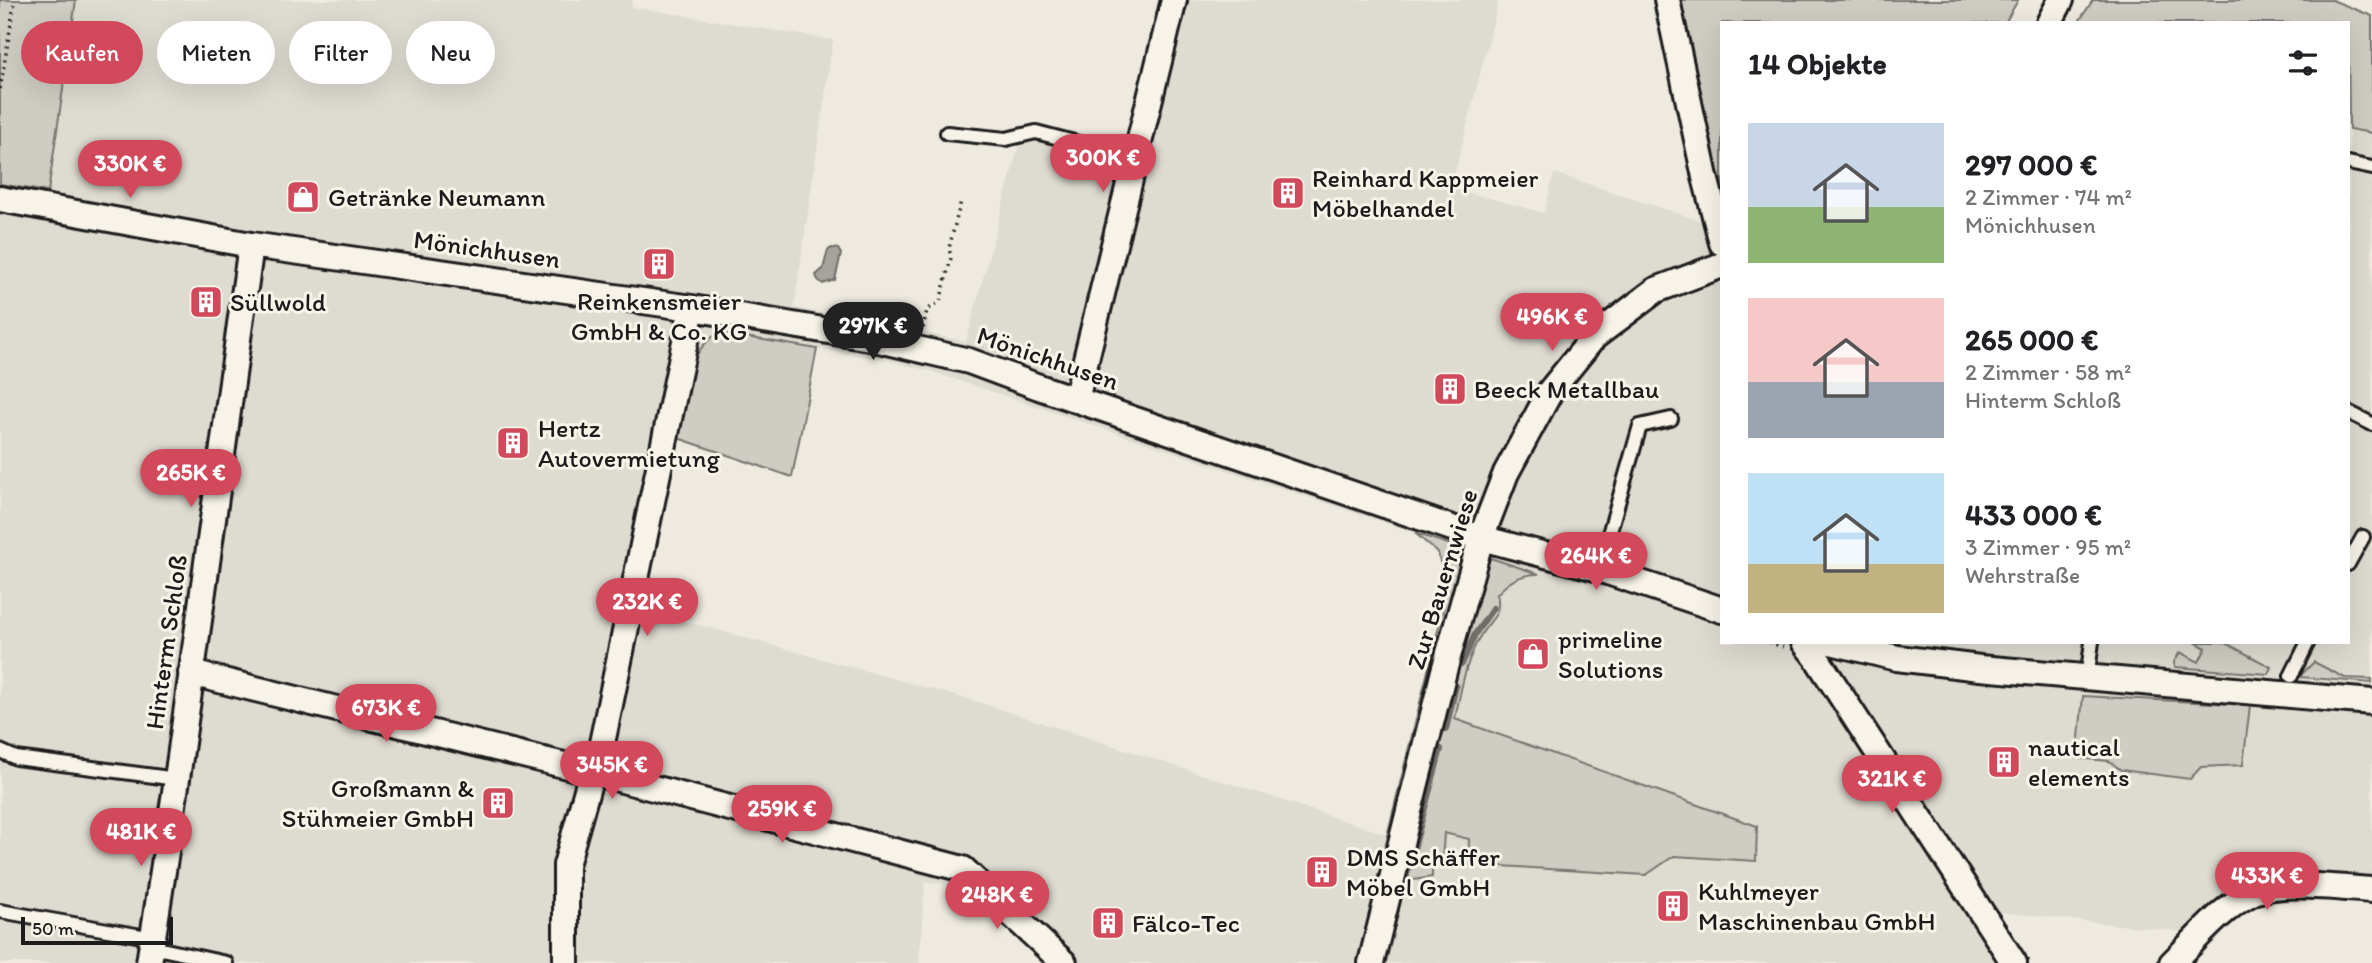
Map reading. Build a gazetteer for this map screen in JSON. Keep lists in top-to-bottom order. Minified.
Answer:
{"streets":{"street":["Mönichhusen","Zur Bauernwiese","Hinterm Schloß"]},"crossings":[["Mönichhusen","Zur Bauernwiese"],["Mönichhusen","Hinterm Schloß"]],"places":{"building":["Reinhard Kappmeier Möbelhandel","Reinkensmeier GmbH & Co. KG","Süllwold","Beeck Metallbau","Hertz Autovermietung","nautical elements","Großmann & Stühmeier GmbH","DMS Schäffer Möbel GmbH","Kuhlmeyer Maschinenbau GmbH","Fälco-Tec"],"shop":["Getränke Neumann","primeline Solutions"]},"scale_bar":"50 m","page":{"chip":["Kaufen","Mieten","Filter","Neu"],"heading":"14 Objekte","list":[{"name":"297 000 €","note":"2 Zimmer · 74 m² · Mönichhusen"},{"name":"265 000 €","note":"2 Zimmer · 58 m² · Hinterm Schloß"},{"name":"433 000 €","note":"3 Zimmer · 95 m² · Wehrstraße"}],"price":["300K €","330K €","496K €","297K €","265K €","264K €","232K €","673K €","345K €","321K €","259K €","481K €","433K €","248K €"],"scale":"50 m"}}
